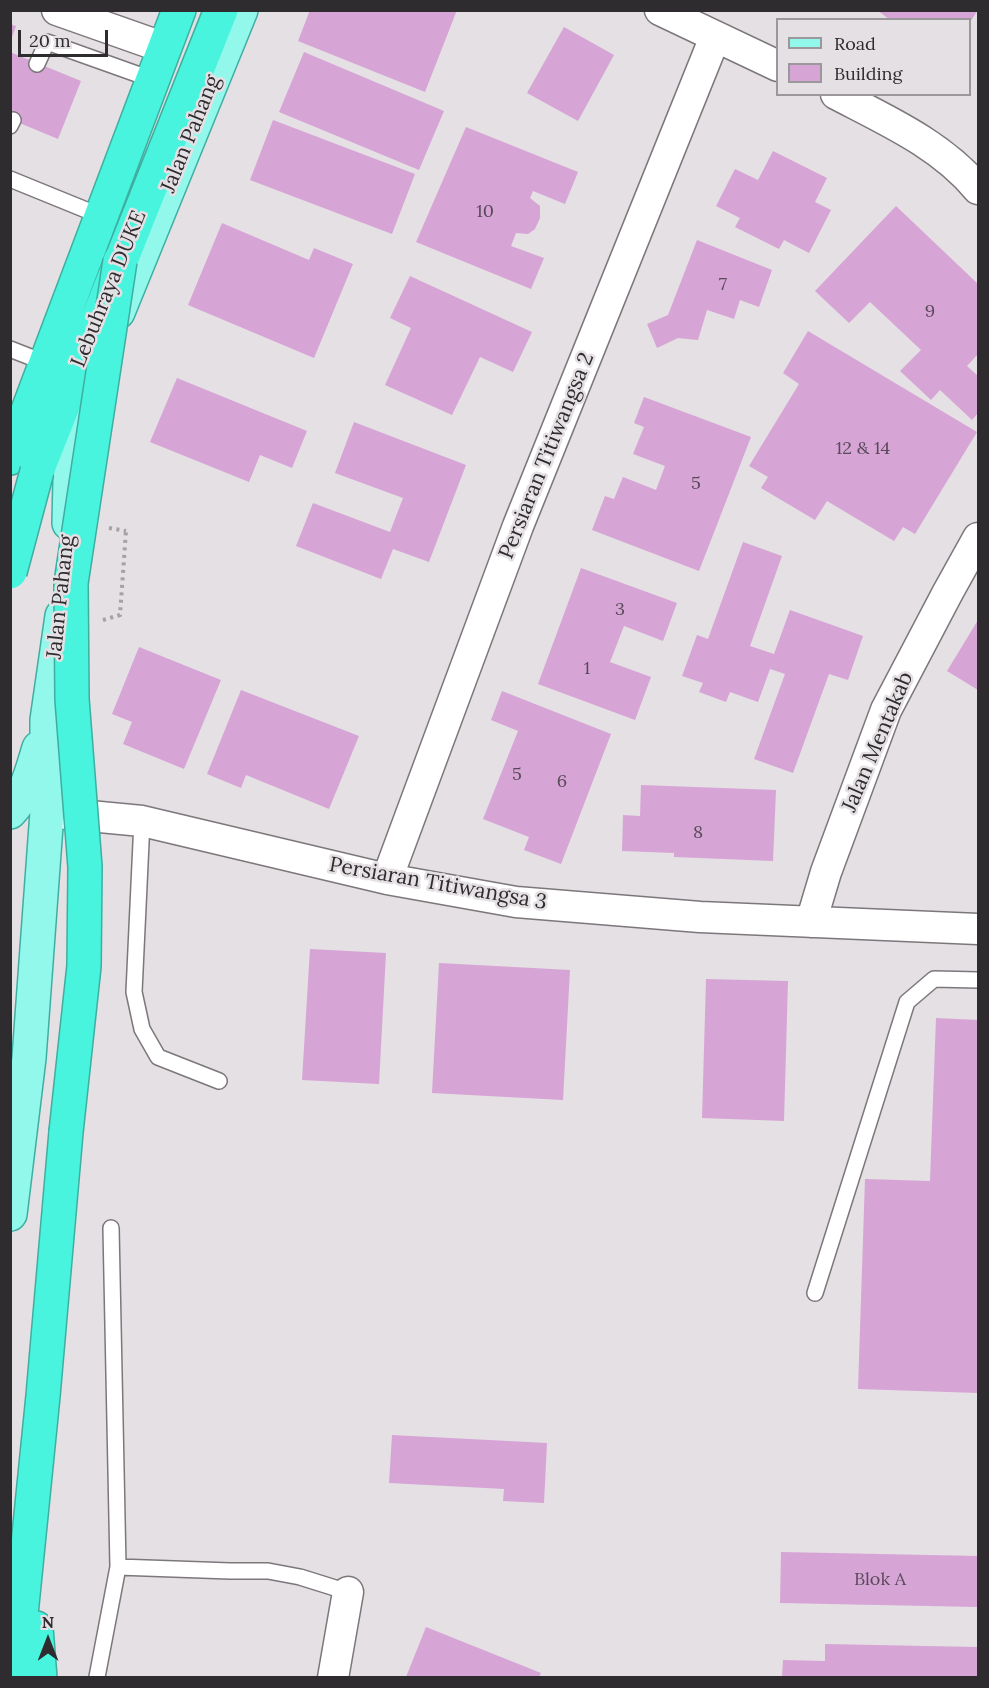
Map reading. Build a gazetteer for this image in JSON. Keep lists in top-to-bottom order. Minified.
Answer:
{"streets":{"highway":["Lebuhraya DUKE"],"main road":["Jalan Pahang"],"street":["Persiaran Titiwangsa 2","Jalan Mentakab","Persiaran Titiwangsa 3"]},"crossings":[["Jalan Pahang","Persiaran Titiwangsa 3"],["Persiaran Titiwangsa 2","Persiaran Titiwangsa 3"],["Jalan Mentakab","Persiaran Titiwangsa 3"]],"house_numbers":["10","7","9","12 & 14","5","3","1","5","6","8","Blok A"],"legend":["Road","Building"],"scale_bar":"20 m","north":"top"}
